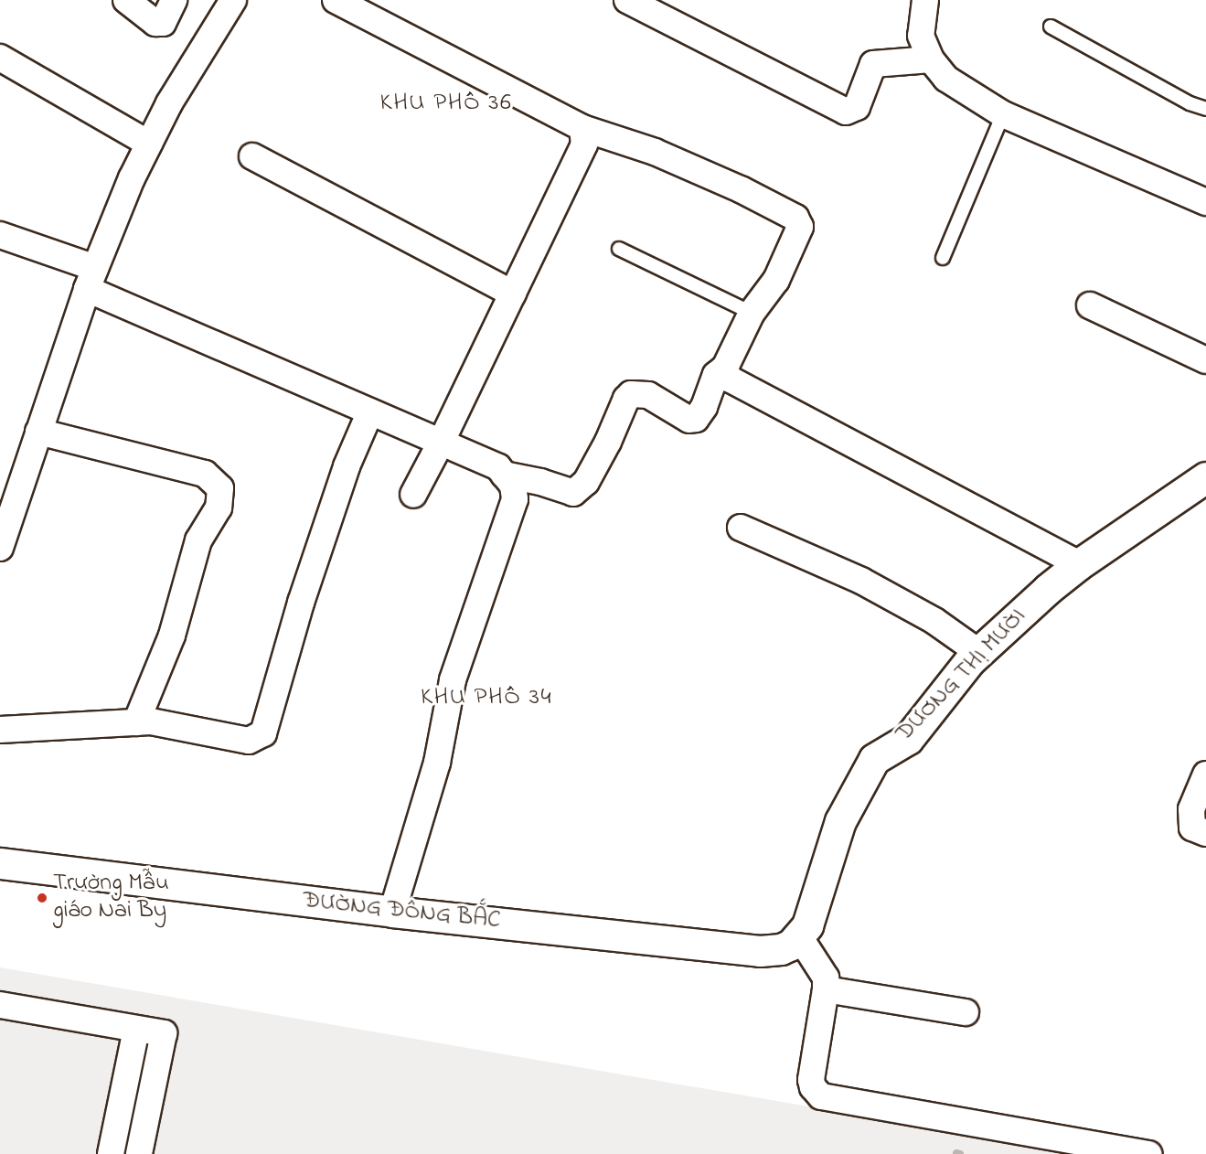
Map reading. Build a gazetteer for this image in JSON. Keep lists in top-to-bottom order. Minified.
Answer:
{"streets":{"street":["DƯƠNG THỊ MƯỜI","ĐƯỜNG ĐÔNG BẮC"]},"crossings":[["DƯƠNG THỊ MƯỜI","ĐƯỜNG ĐÔNG BẮC"]],"districts":["KHU PHỐ 36","KHU PHỐ 34"],"places":["Trường Mẫu giáo Nai By"]}
